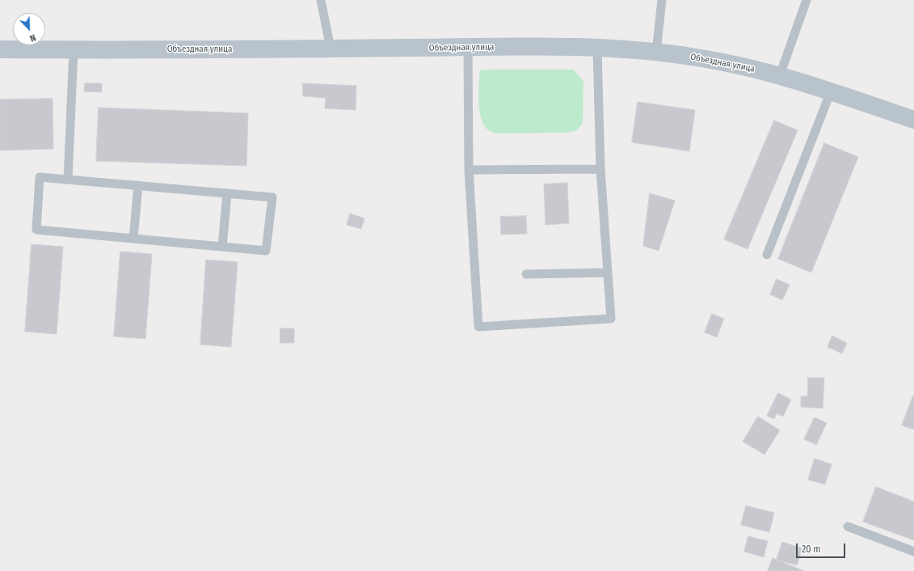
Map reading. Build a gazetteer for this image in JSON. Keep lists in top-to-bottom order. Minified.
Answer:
{"streets":{"main road":["Объездная улица"]},"scale_bar":"20 m","north":"bottom right"}
